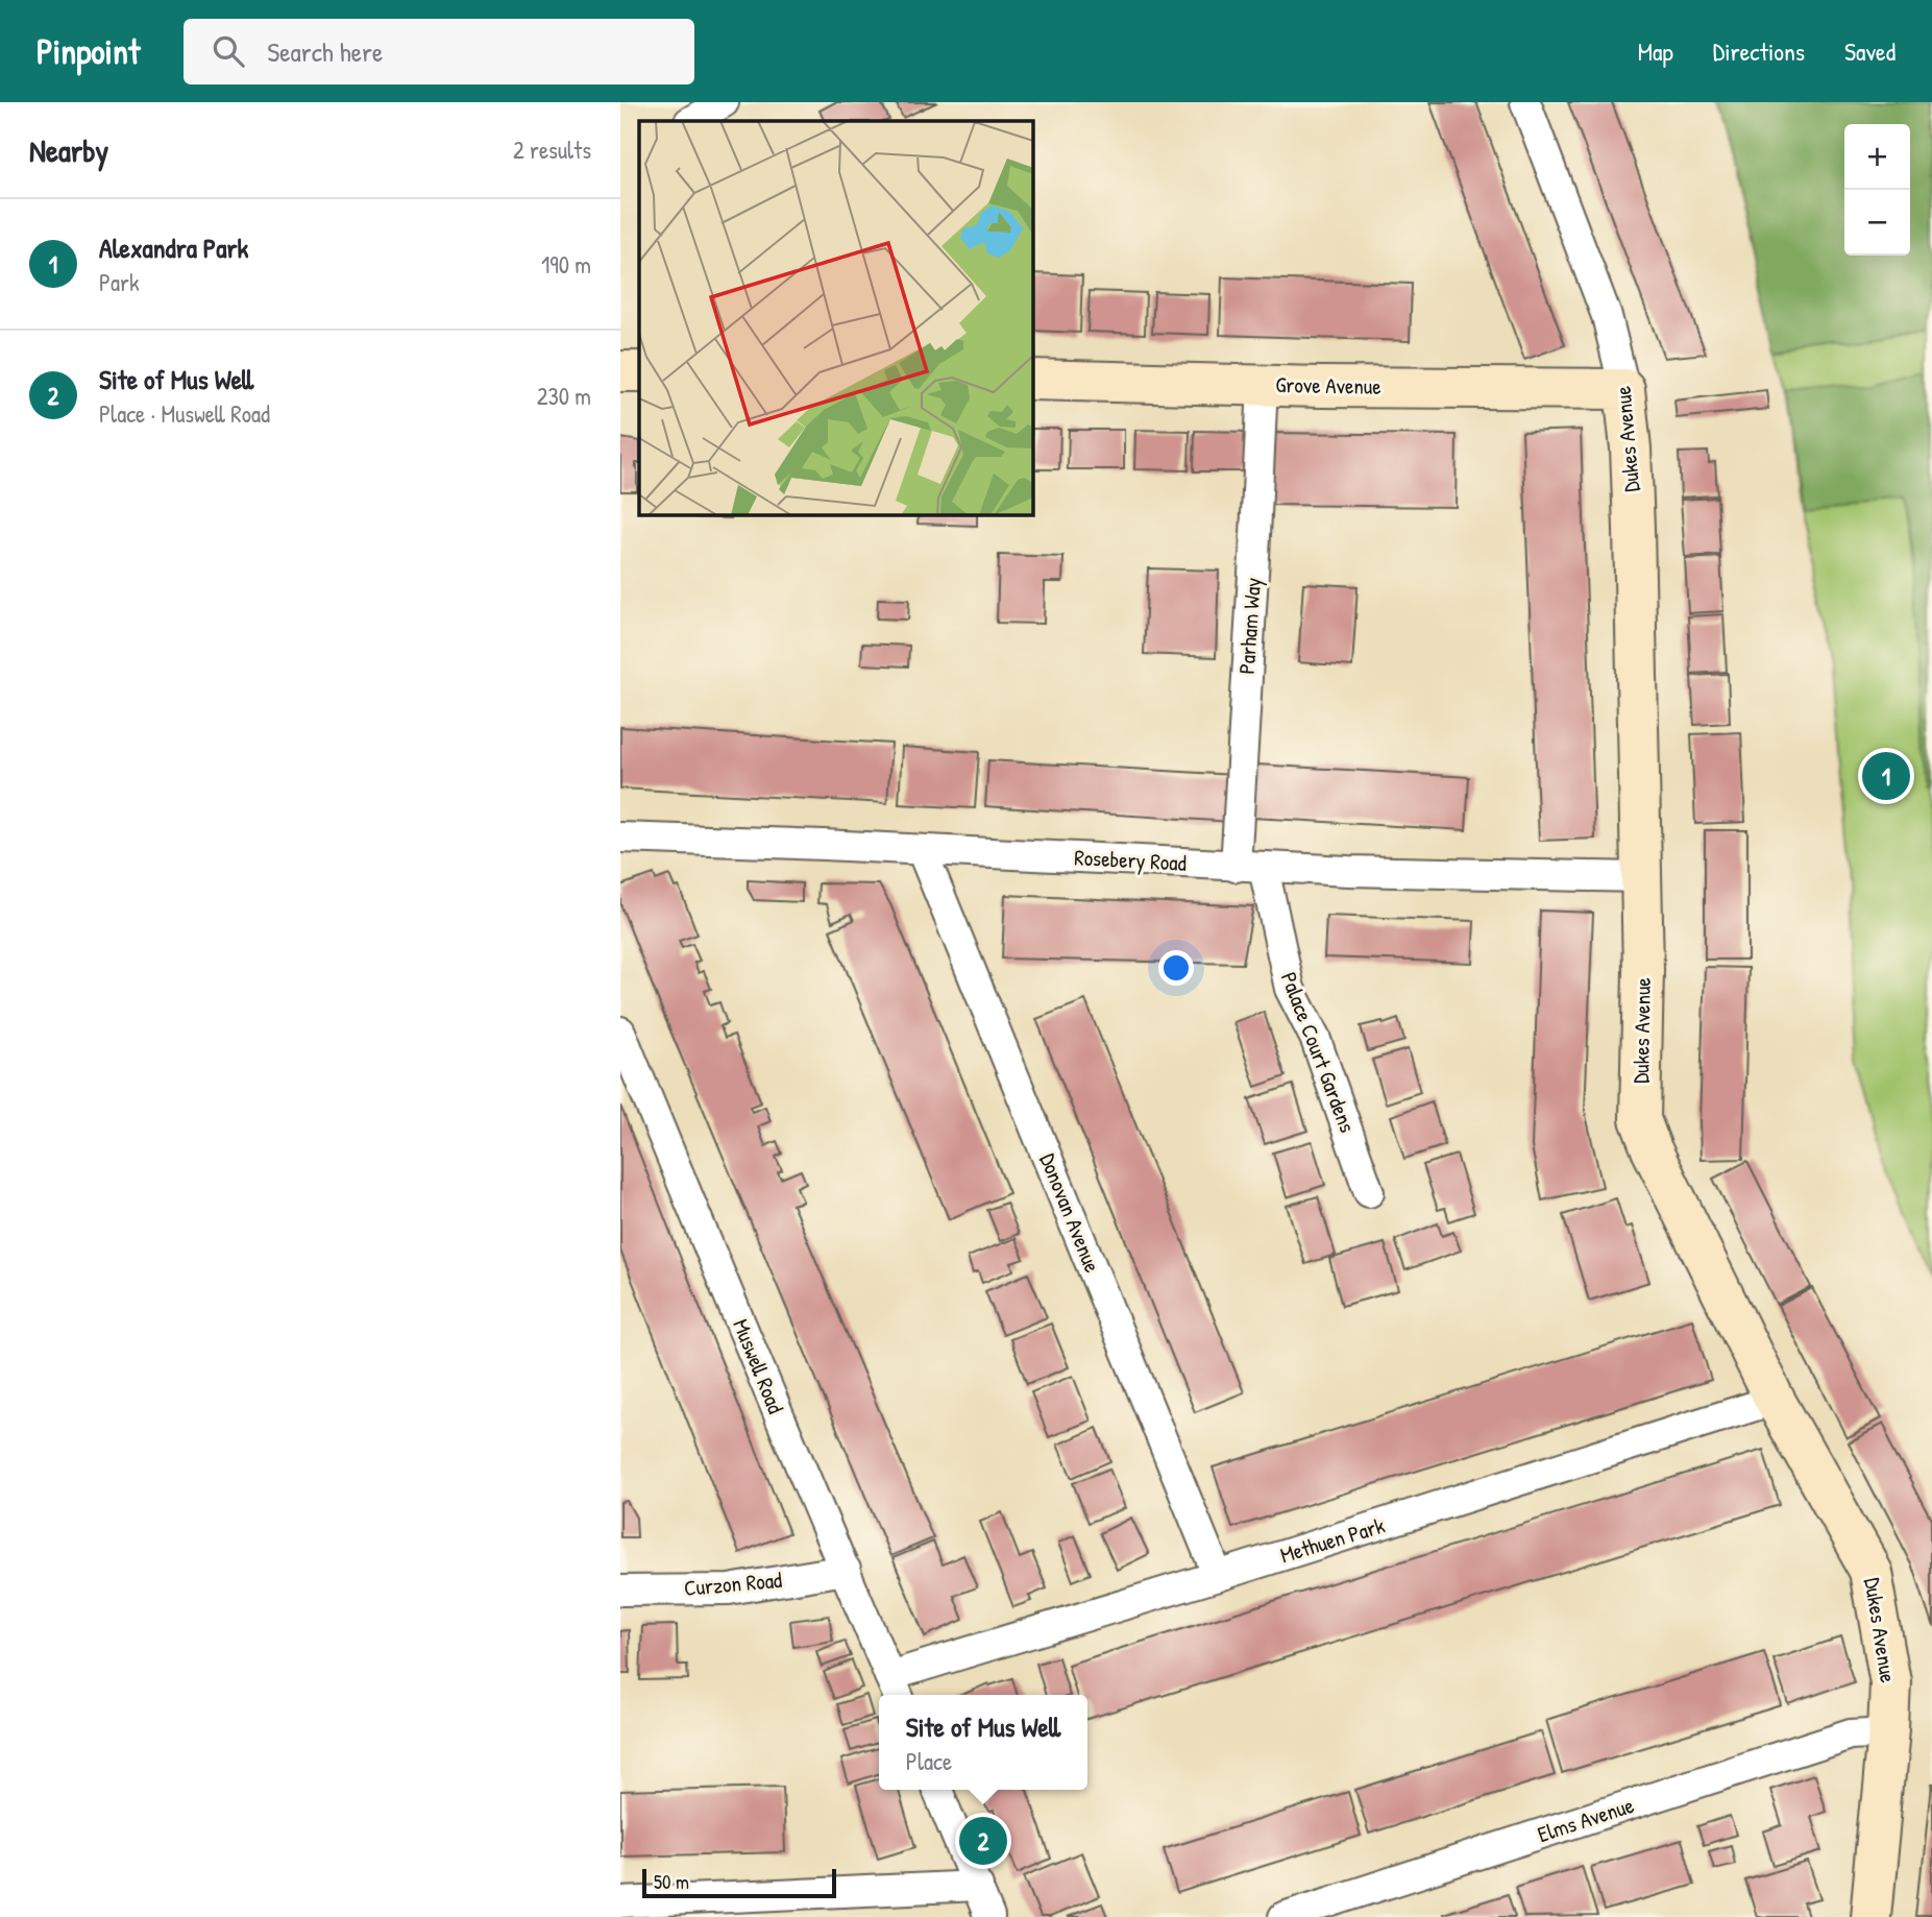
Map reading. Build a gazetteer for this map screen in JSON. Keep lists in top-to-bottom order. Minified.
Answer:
{"streets":{"street":["Grove Avenue","Dukes Avenue","Parham Way","Rosebery Road","Palace Court Gardens","Donovan Avenue","Muswell Road","Methuen Park","Curzon Road","Elms Avenue"]},"crossings":[["Grove Avenue","Dukes Avenue"],["Grove Avenue","Parham Way"],["Dukes Avenue","Rosebery Road"],["Dukes Avenue","Methuen Park"],["Dukes Avenue","Elms Avenue"],["Parham Way","Rosebery Road"],["Rosebery Road","Palace Court Gardens"],["Rosebery Road","Donovan Avenue"],["Donovan Avenue","Methuen Park"],["Muswell Road","Methuen Park"],["Muswell Road","Curzon Road"]],"scale_bar":"50 m","page":{"header":"Pinpoint","search":"Search here","nav":["Map","Directions","Saved"],"heading":["Nearby","2 results"],"map_buttons":["+","−"],"list":[{"mark":"1","name":"Alexandra Park","note":"Park","value":"190 m"},{"mark":"2","name":"Site of Mus Well","note":"Place · Muswell Road","value":"230 m"}],"pins":["1","2"],"popup":["Site of Mus Well","Place"],"scale":"50 m"}}
